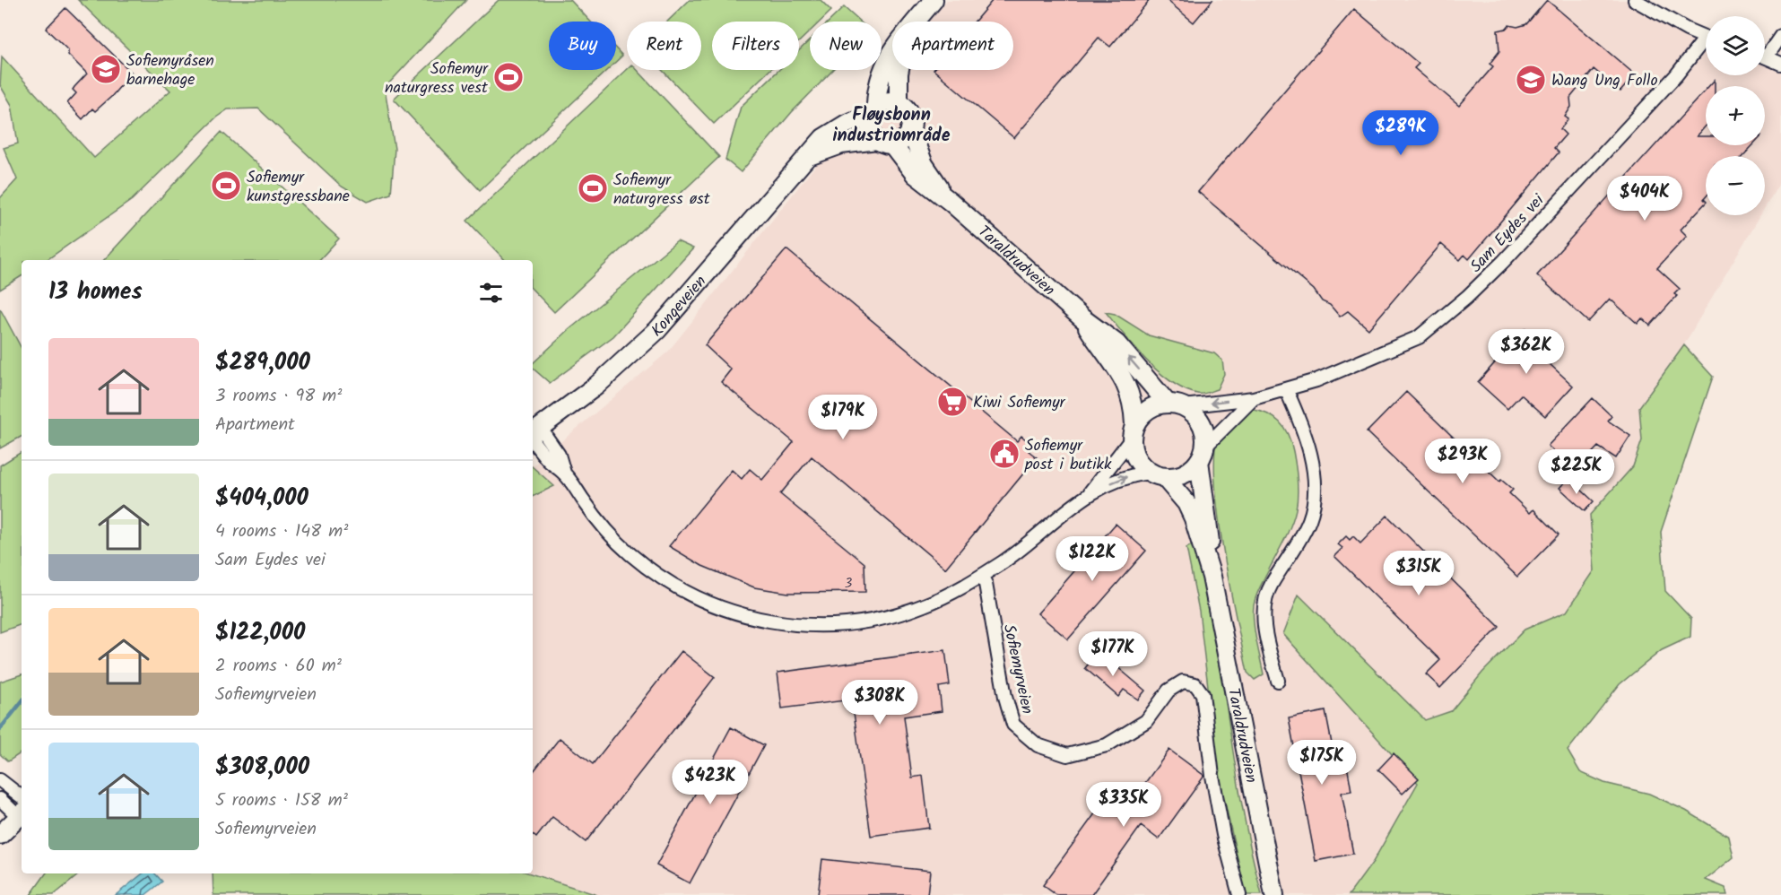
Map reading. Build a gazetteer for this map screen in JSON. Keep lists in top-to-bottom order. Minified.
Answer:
{"streets":{"main road":["Taraldrudveien","Kongeveien"],"street":["Sam Eydes vei","Sofiemyrveien"]},"crossings":[["Sam Eydes vei","Taraldrudveien"],["Taraldrudveien","Kongeveien"]],"districts":["Fløysbonn industriområde"],"places":{"school or university":["Sofiemyråsen barnehage","Wang Ung Follo"],"sports":["Sofiemyr naturgress vest","Sofiemyr kunstgressbane","Sofiemyr naturgress øst"],"supermarket":["Kiwi Sofiemyr"],"public building":["Sofiemyr post i butikk"]},"house_numbers":["3"],"page":{"map_buttons":["+","−"],"chip":["Buy","Rent","Filters","New","Apartment"],"price":["$289K","$404K","$362K","$179K","$293K","$225K","$122K","$315K","$177K","$308K","$175K","$423K","$335K"],"heading":"13 homes","list":[{"name":"$289,000","note":"3 rooms · 98 m² · Apartment"},{"name":"$404,000","note":"4 rooms · 148 m² · Sam Eydes vei"},{"name":"$122,000","note":"2 rooms · 60 m² · Sofiemyrveien"},{"name":"$308,000","note":"5 rooms · 158 m² · Sofiemyrveien"}]}}
